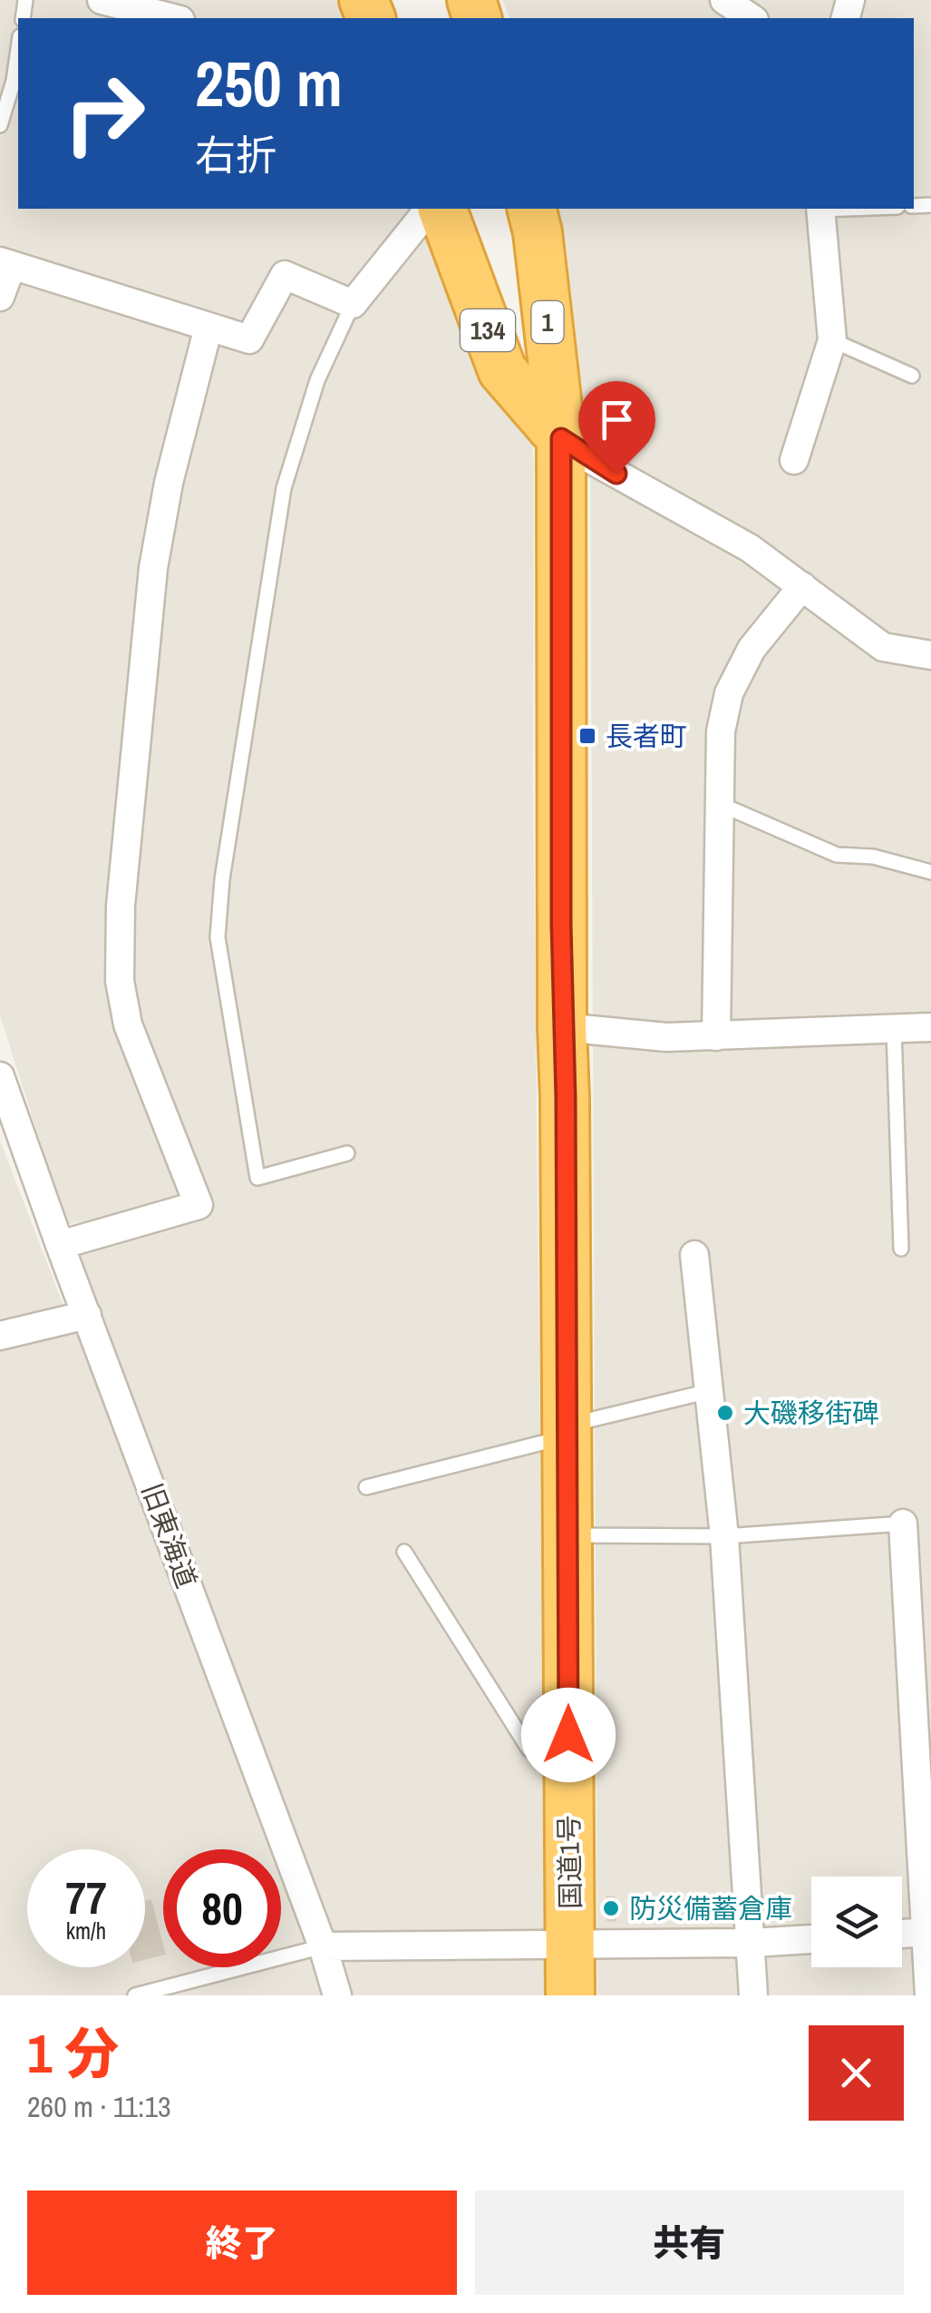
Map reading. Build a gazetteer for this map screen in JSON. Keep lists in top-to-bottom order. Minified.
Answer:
{"streets":{"highway":["1","134","国道1号"],"street":["旧東海道"]},"crossings":[["134","国道1号"]],"places":{"transit":["長者町"],"other":["大磯移街碑","防災備蓄倉庫"]},"page":{"turn":["250 m","右折"],"speed":"77 km/h","limit":"80","heading":["1 分","260 m · 11:13"],"buttons":["終了","共有"]}}
